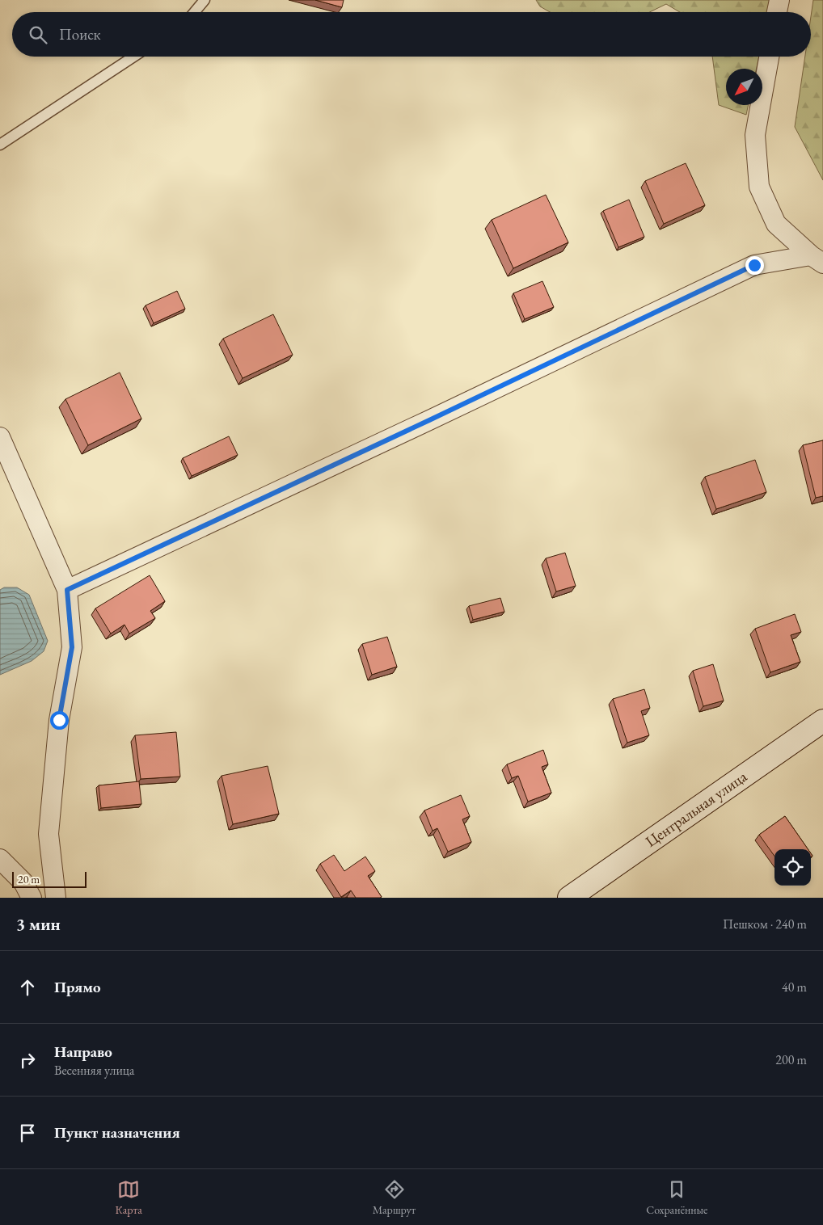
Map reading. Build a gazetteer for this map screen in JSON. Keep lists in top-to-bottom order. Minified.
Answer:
{"streets":{"main road":["Центральная улица"]},"scale_bar":"20 m","north":"bottom left","page":{"search":"Поиск","scale":"20 m","heading":["3 мин","Пешком · 240 m"],"list":[["Прямо","40 m"],["Направо","Весенняя улица","200 m"],"Пункт назначения"],"nav":["Карта","Маршрут","Сохранённые"]}}
